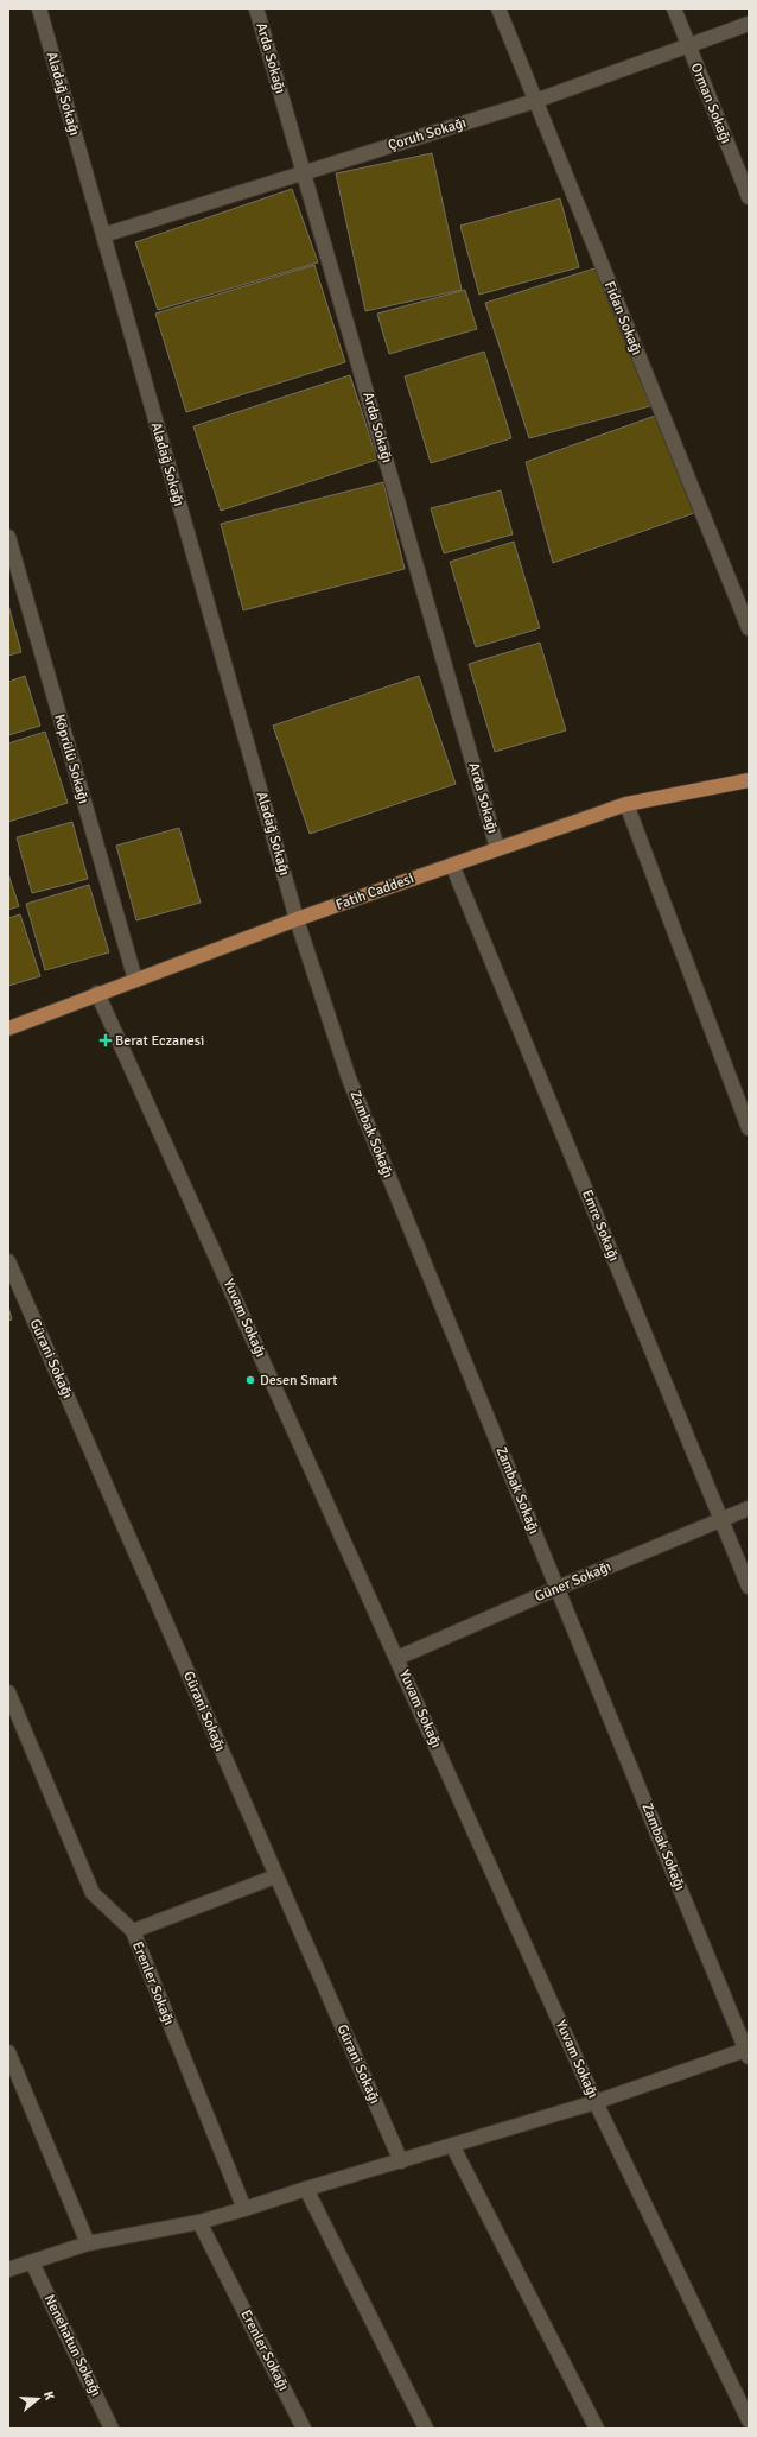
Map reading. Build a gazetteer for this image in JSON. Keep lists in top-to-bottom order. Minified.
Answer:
{"streets":{"main road":["Fatih Caddesi"],"street":["Arda Sokağı","Aladağ Sokağı","Orman Sokağı","Çoruh Sokağı","Fidan Sokağı","Köprülü Sokağı","Zambak Sokağı","Emre Sokağı","Yuvam Sokağı","Gürani Sokağı","Güner Sokağı","Erenler Sokağı","Nenehatun Sokağı"]},"crossings":[["Arda Sokağı","Çoruh Sokağı"],["Arda Sokağı","Fatih Caddesi"],["Aladağ Sokağı","Çoruh Sokağı"],["Aladağ Sokağı","Fatih Caddesi"],["Aladağ Sokağı","Zambak Sokağı"],["Orman Sokağı","Çoruh Sokağı"],["Çoruh Sokağı","Fidan Sokağı"],["Köprülü Sokağı","Fatih Caddesi"],["Fatih Caddesi","Zambak Sokağı"],["Fatih Caddesi","Emre Sokağı"],["Fatih Caddesi","Yuvam Sokağı"],["Zambak Sokağı","Güner Sokağı"],["Emre Sokağı","Güner Sokağı"],["Yuvam Sokağı","Güner Sokağı"]],"places":{"health":["Berat Eczanesi"],"other":["Desen Smart"]},"north":"right"}
